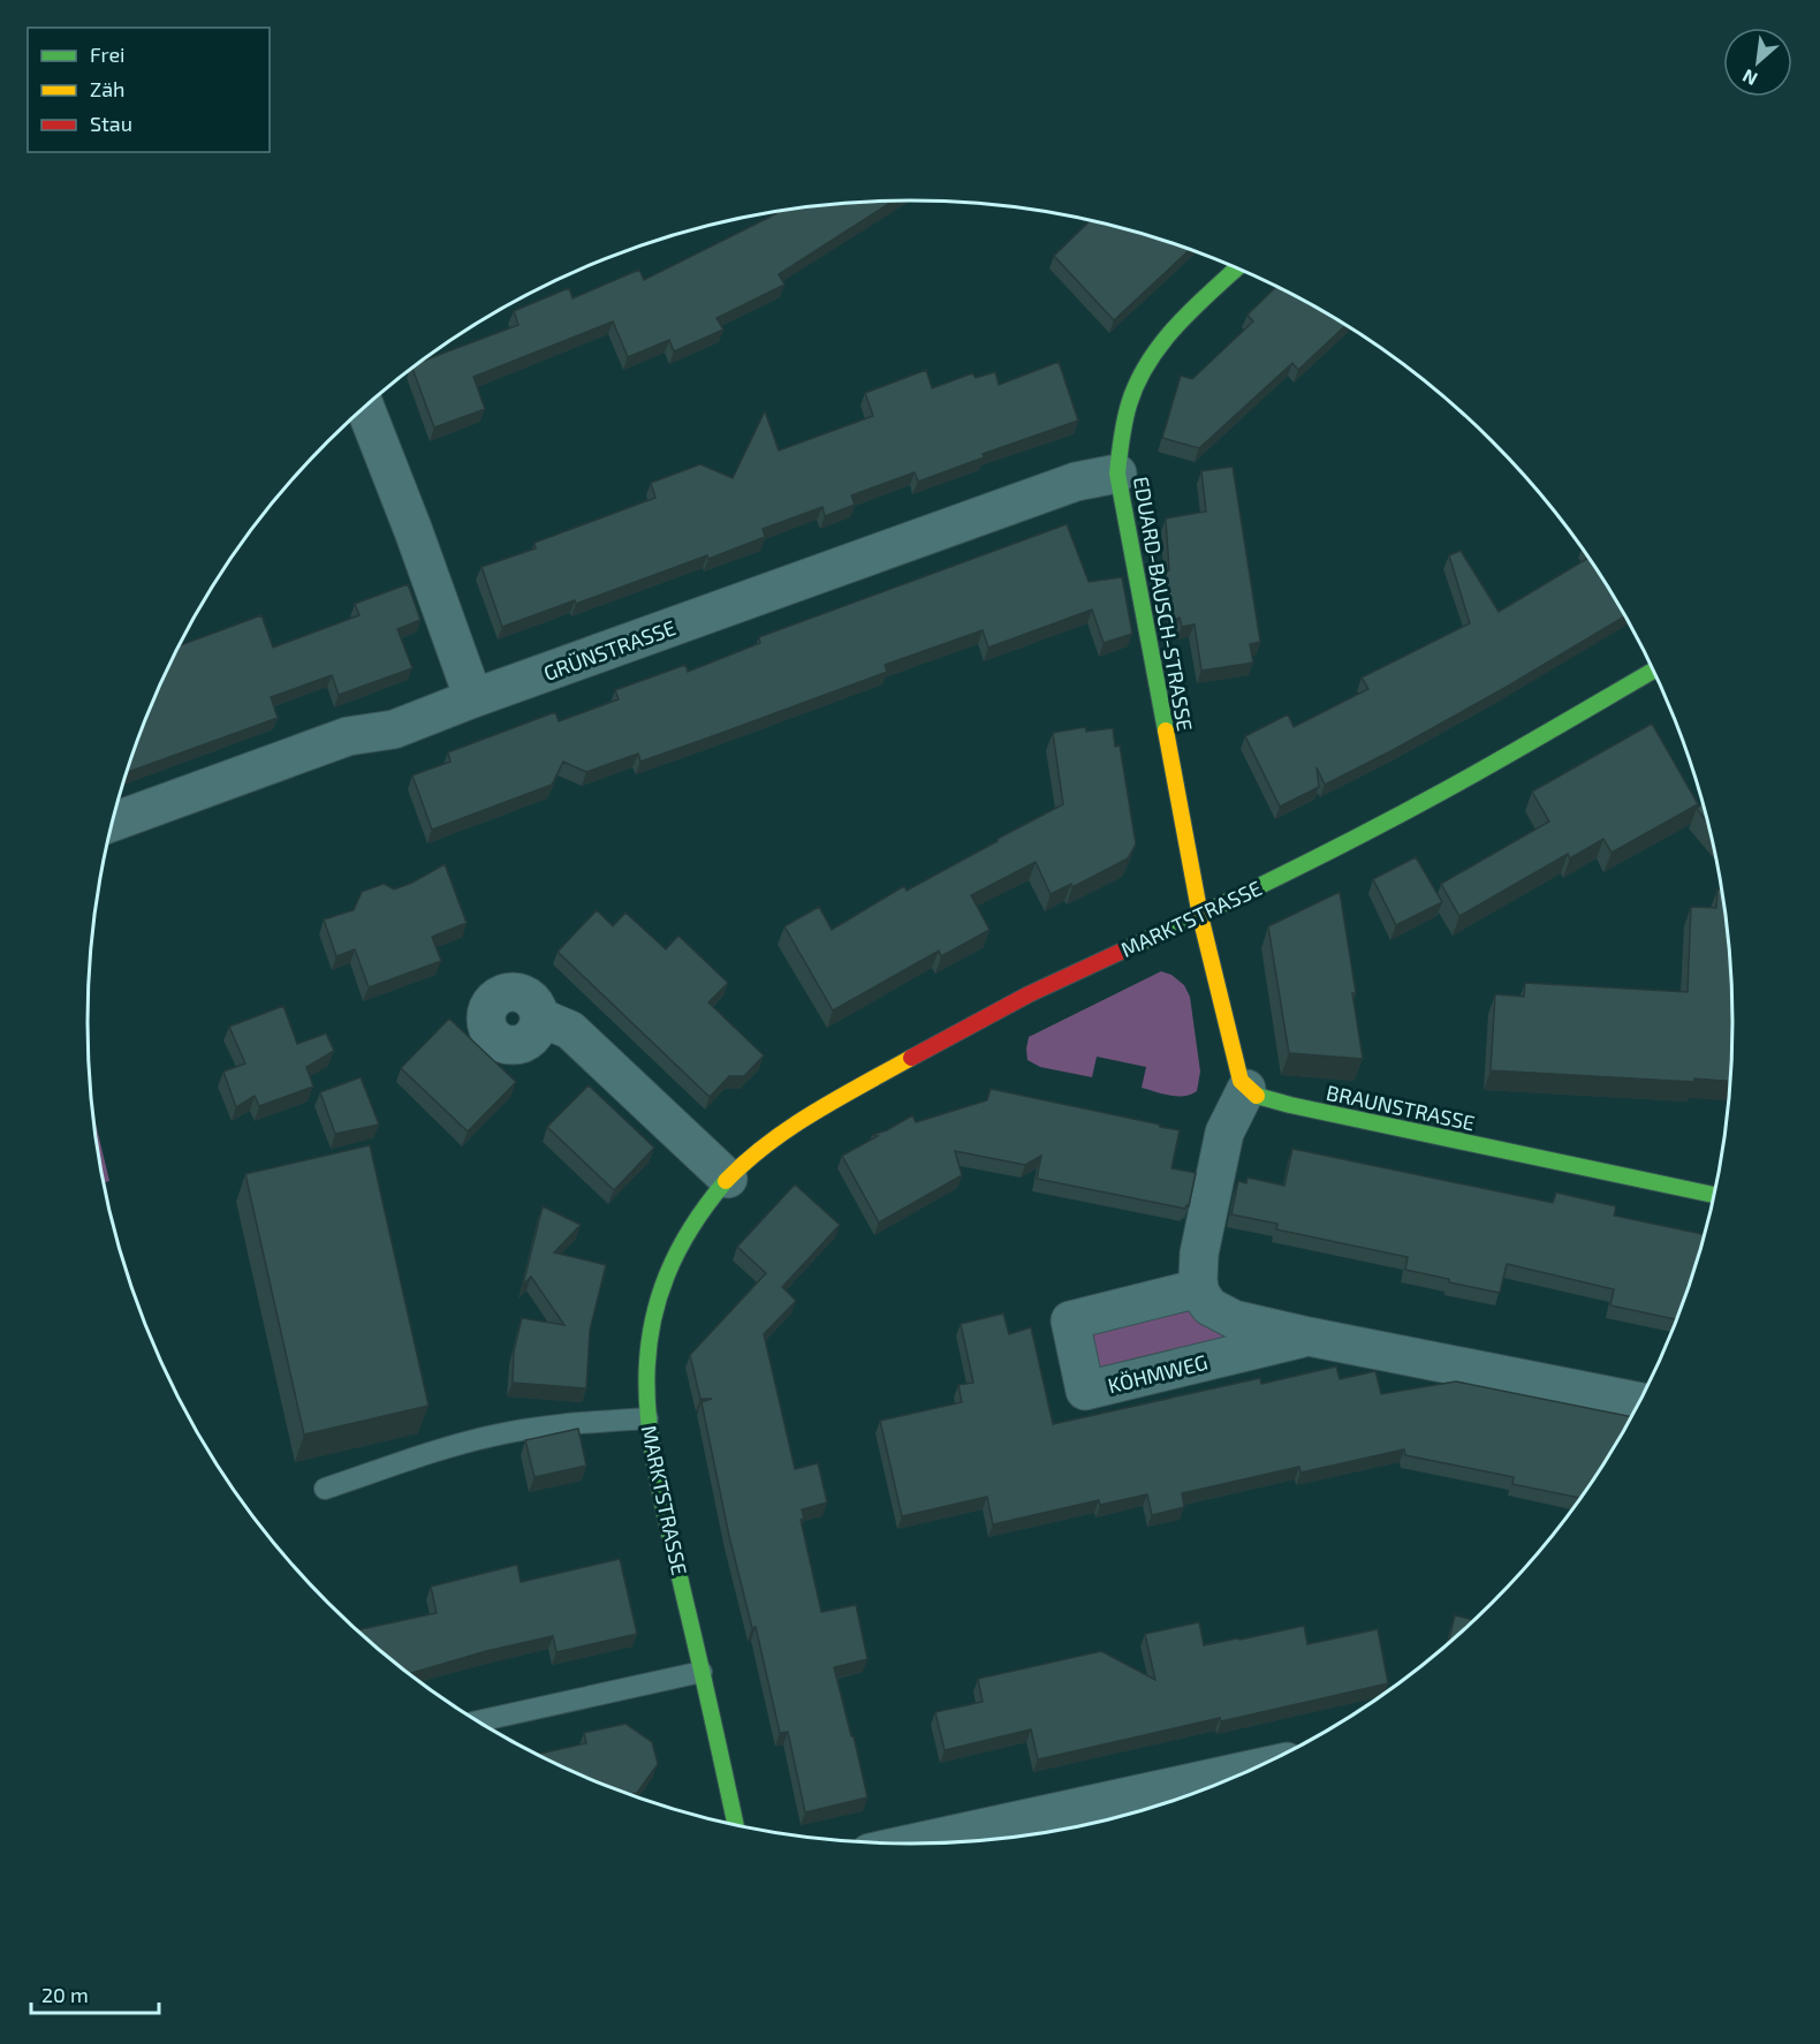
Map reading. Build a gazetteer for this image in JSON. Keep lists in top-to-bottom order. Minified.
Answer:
{"streets":{"street":["EDUARD-BAUSCH-STRASSE","GRÜNSTRASSE","MARKTSTRASSE","BRAUNSTRASSE","KÖHMWEG"]},"crossings":[["EDUARD-BAUSCH-STRASSE","GRÜNSTRASSE"],["EDUARD-BAUSCH-STRASSE","MARKTSTRASSE"]],"legend":["Frei","Zäh","Stau"],"scale_bar":"20 m","north":"bottom left"}
